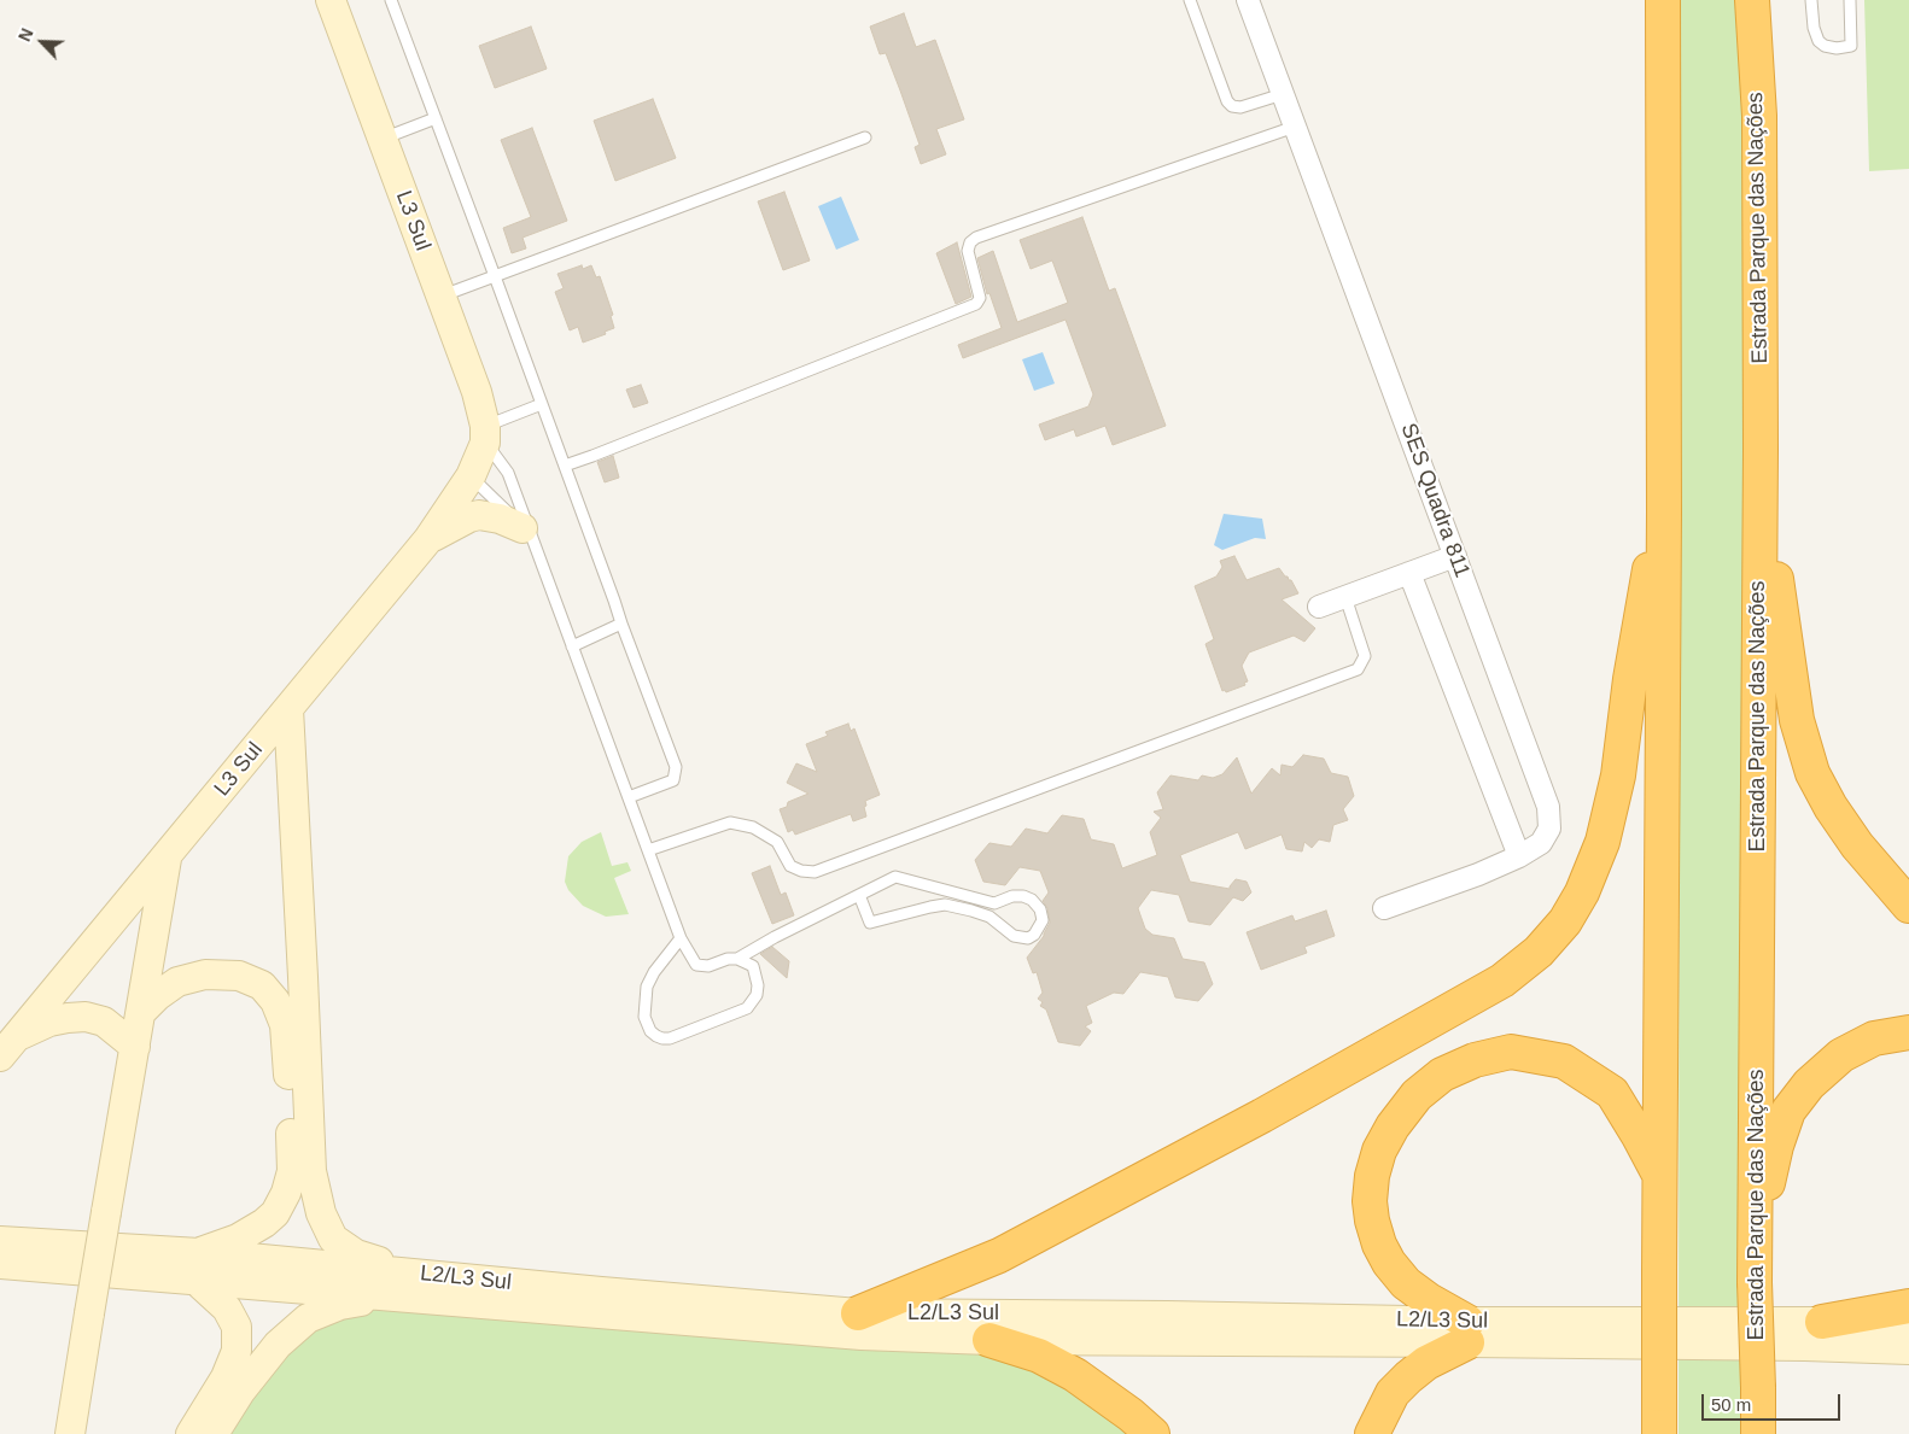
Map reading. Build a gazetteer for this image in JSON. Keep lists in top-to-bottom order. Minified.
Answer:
{"streets":{"highway":["Estrada Parque das Nações"],"main road":["L3 Sul","L2/L3 Sul"],"street":["SES Quadra 811"]},"scale_bar":"50 m","north":"top left"}
